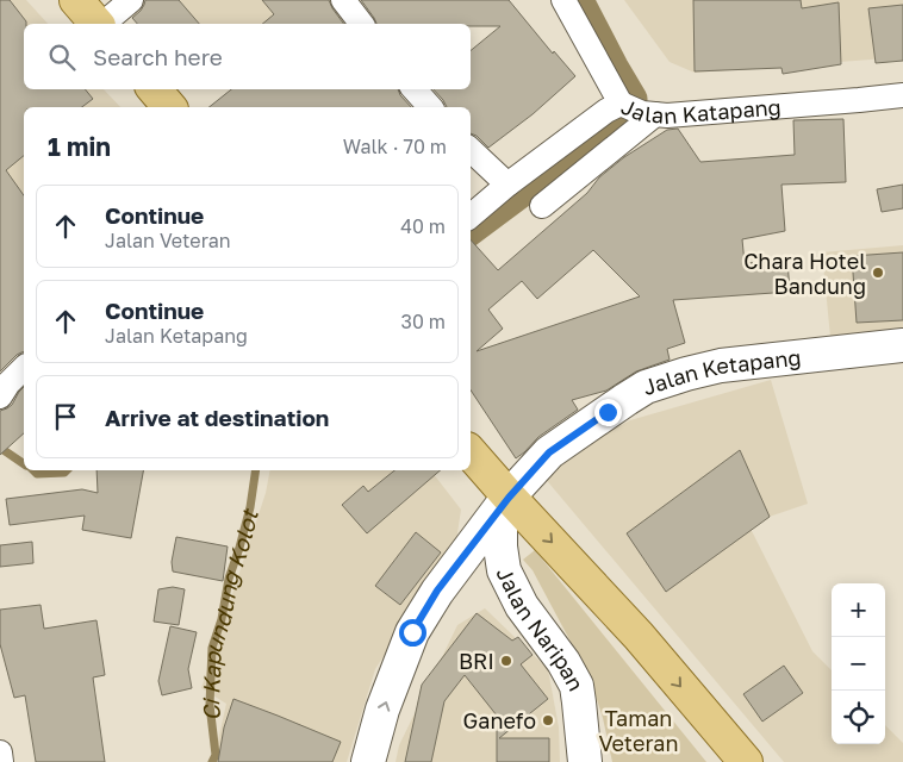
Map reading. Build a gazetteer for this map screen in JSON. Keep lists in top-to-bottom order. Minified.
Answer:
{"streets":{"main road":["Jalan Ketapang","Jalan Naripan"],"street":["Jalan Katapang"]},"crossings":[["Jalan Ketapang","Jalan Naripan"]],"one_way":["Jalan Ketapang"],"water":["Ci Kapundung Kolot"],"parks":["Taman Veteran"],"places":["Chara Hotel Bandung","BRI","Ganefo"],"page":{"search":"Search here","heading":["1 min","Walk · 70 m"],"list":[["Continue","Jalan Veteran","40 m"],["Continue","Jalan Ketapang","30 m"],"Arrive at destination"],"map_buttons":["+","−"]}}
